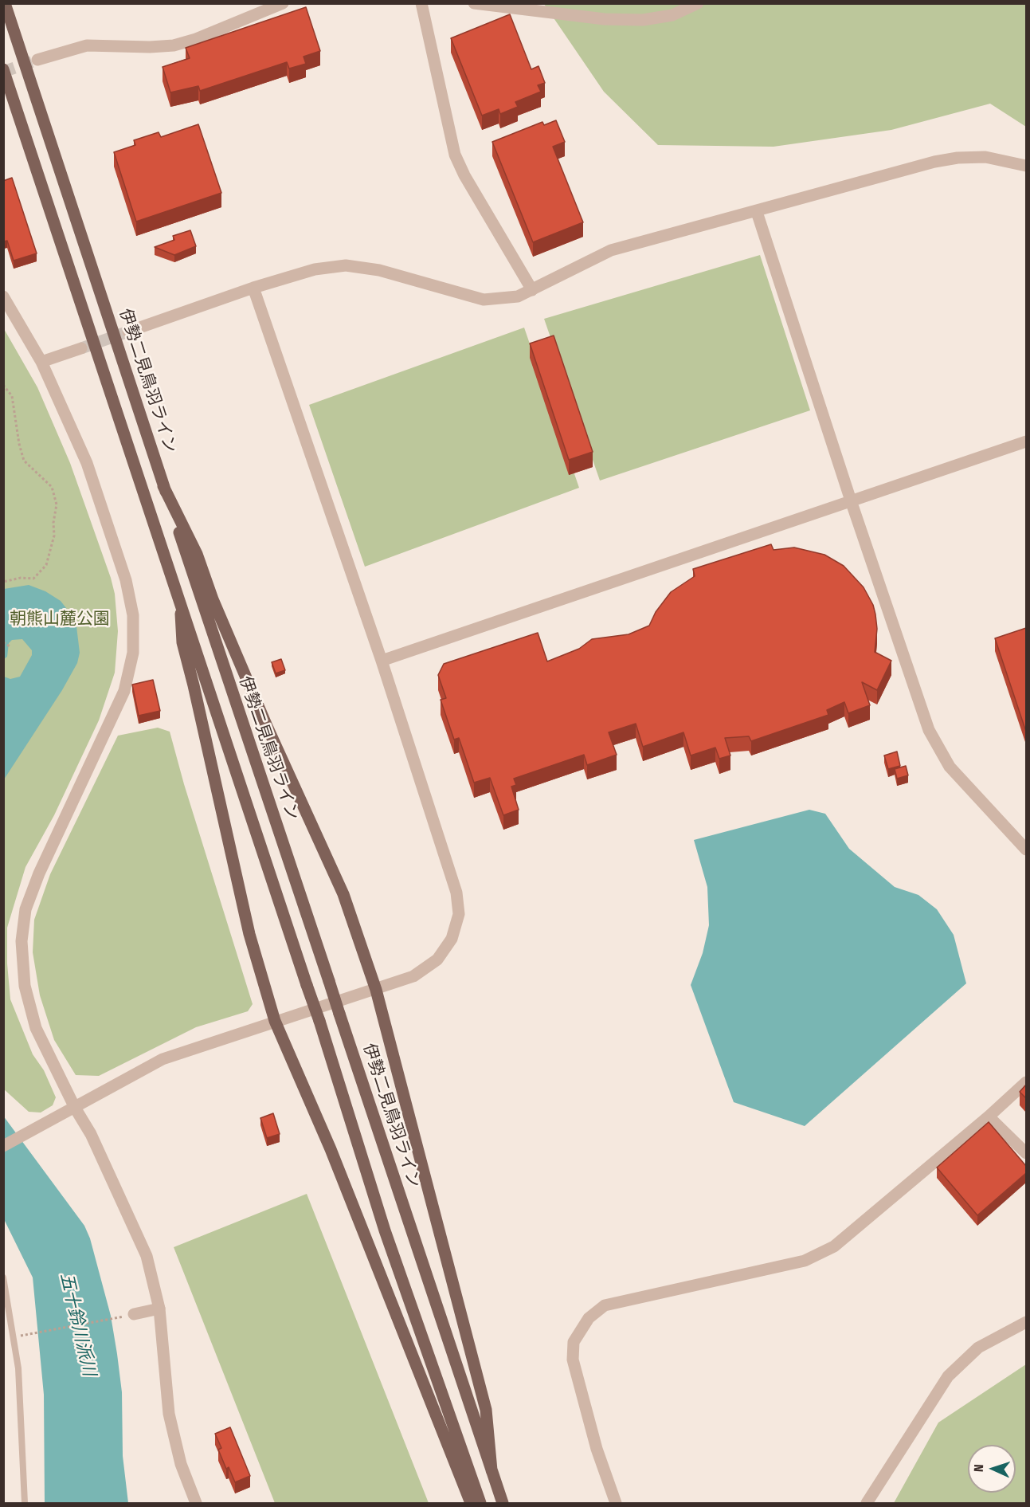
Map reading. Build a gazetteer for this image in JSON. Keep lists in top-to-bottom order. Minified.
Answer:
{"streets":{"main road":["伊勢二見鳥羽ライン"]},"water":["五十鈴川派川"],"parks":["朝熊山麓公園"],"north":"left"}
